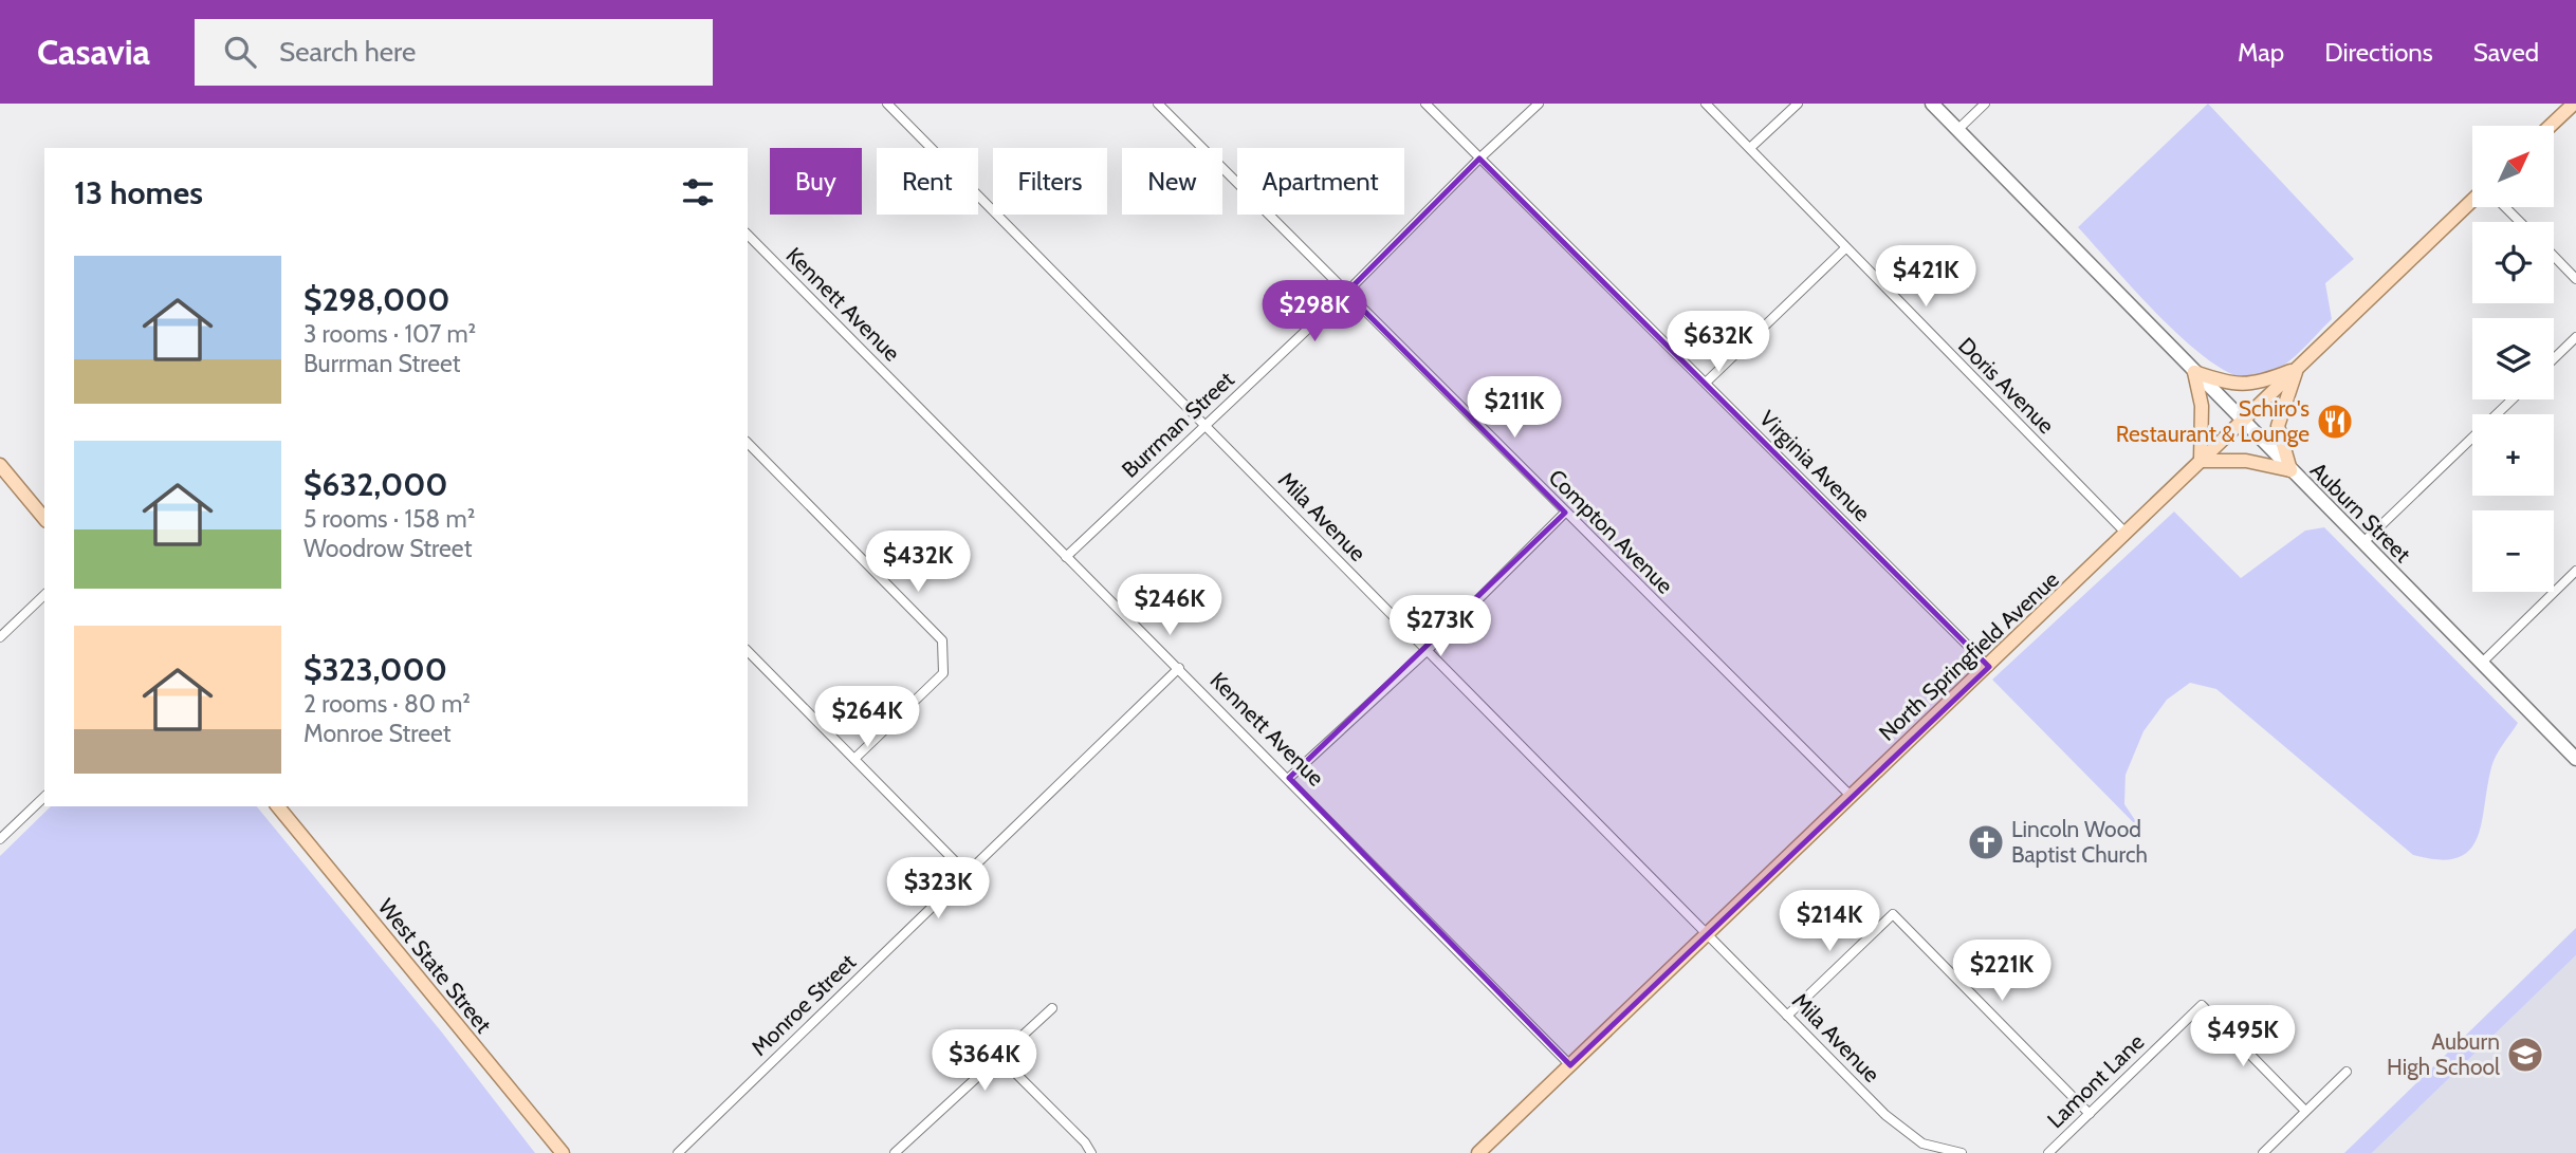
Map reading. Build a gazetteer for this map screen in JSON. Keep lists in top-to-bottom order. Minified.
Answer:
{"streets":{"main road":["Auburn Street","North Springfield Avenue","West State Street"],"street":["Kennett Avenue","Doris Avenue","Burrman Street","Virginia Avenue","Mila Avenue","Compton Avenue","Monroe Street","Lamont Lane"]},"crossings":[["Kennett Avenue","Burrman Street"],["Kennett Avenue","North Springfield Avenue"],["Kennett Avenue","Monroe Street"],["Doris Avenue","North Springfield Avenue"],["Burrman Street","Virginia Avenue"],["Burrman Street","Mila Avenue"],["Burrman Street","Compton Avenue"],["Virginia Avenue","North Springfield Avenue"],["Auburn Street","North Springfield Avenue"],["Mila Avenue","North Springfield Avenue"],["Compton Avenue","North Springfield Avenue"]],"places":{"restaurant":["Schiro's Restaurant & Lounge"],"church":["Lincoln Wood Baptist Church"],"school or university":["Auburn High School"]},"north":"top right","page":{"header":"Casavia","search":"Search here","nav":["Map","Directions","Saved"],"map_buttons":["+","−"],"chip":["Buy","Rent","Filters","New","Apartment"],"heading":"13 homes","list":[{"name":"$298,000","note":"3 rooms · 107 m² · Burrman Street"},{"name":"$632,000","note":"5 rooms · 158 m² · Woodrow Street"},{"name":"$323,000","note":"2 rooms · 80 m² · Monroe Street"}],"price":["$421K","$298K","$632K","$211K","$432K","$246K","$273K","$264K","$323K","$214K","$221K","$495K","$364K"]}}
